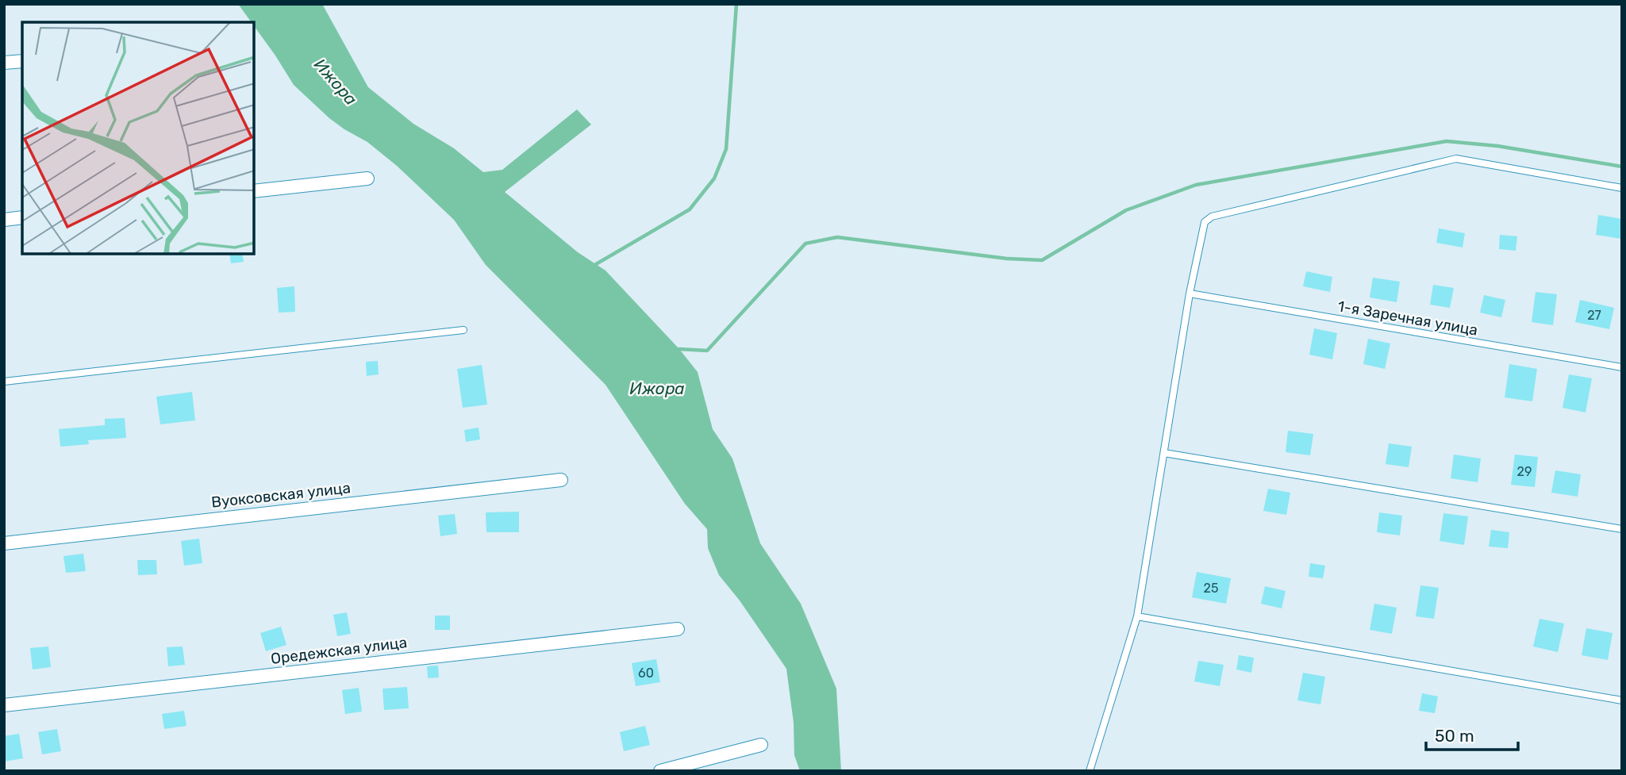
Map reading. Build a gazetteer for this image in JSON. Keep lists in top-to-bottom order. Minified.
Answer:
{"streets":{"street":["Вуоксовская улица","Оредежская улица"],"lane":["1-я Заречная улица"]},"water":["Ижора"],"house_numbers":["27","29","25","60"],"scale_bar":"50 m"}
